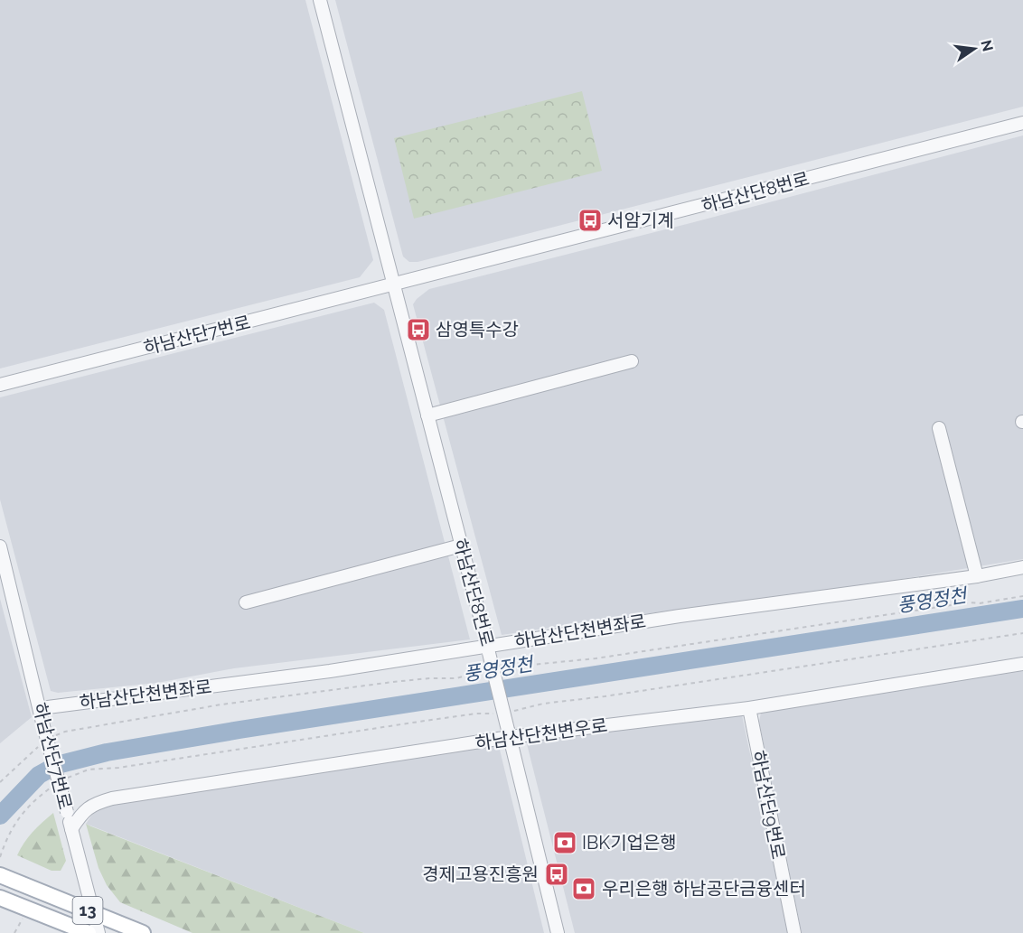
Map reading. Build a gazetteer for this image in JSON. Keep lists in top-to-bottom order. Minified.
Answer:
{"streets":{"main road":["13"],"street":["하남산단8번로","하남산단7번로","하남산단천변좌로","하남산단천변우로","하남산단9번로"]},"crossings":[["하남산단8번로","하남산단7번로"],["하남산단8번로","하남산단천변좌로"],["하남산단8번로","하남산단천변우로"],["하남산단7번로","하남산단천변좌로"],["하남산단7번로","하남산단천변우로"],["하남산단7번로","13"],["하남산단천변우로","하남산단9번로"]],"water":["풍영정천"],"places":{"bus stop":["서암기계","삼영특수강","경제고용진흥원"],"bank":["IBK기업은행","우리은행 하남공단금융센터"]},"north":"right"}
